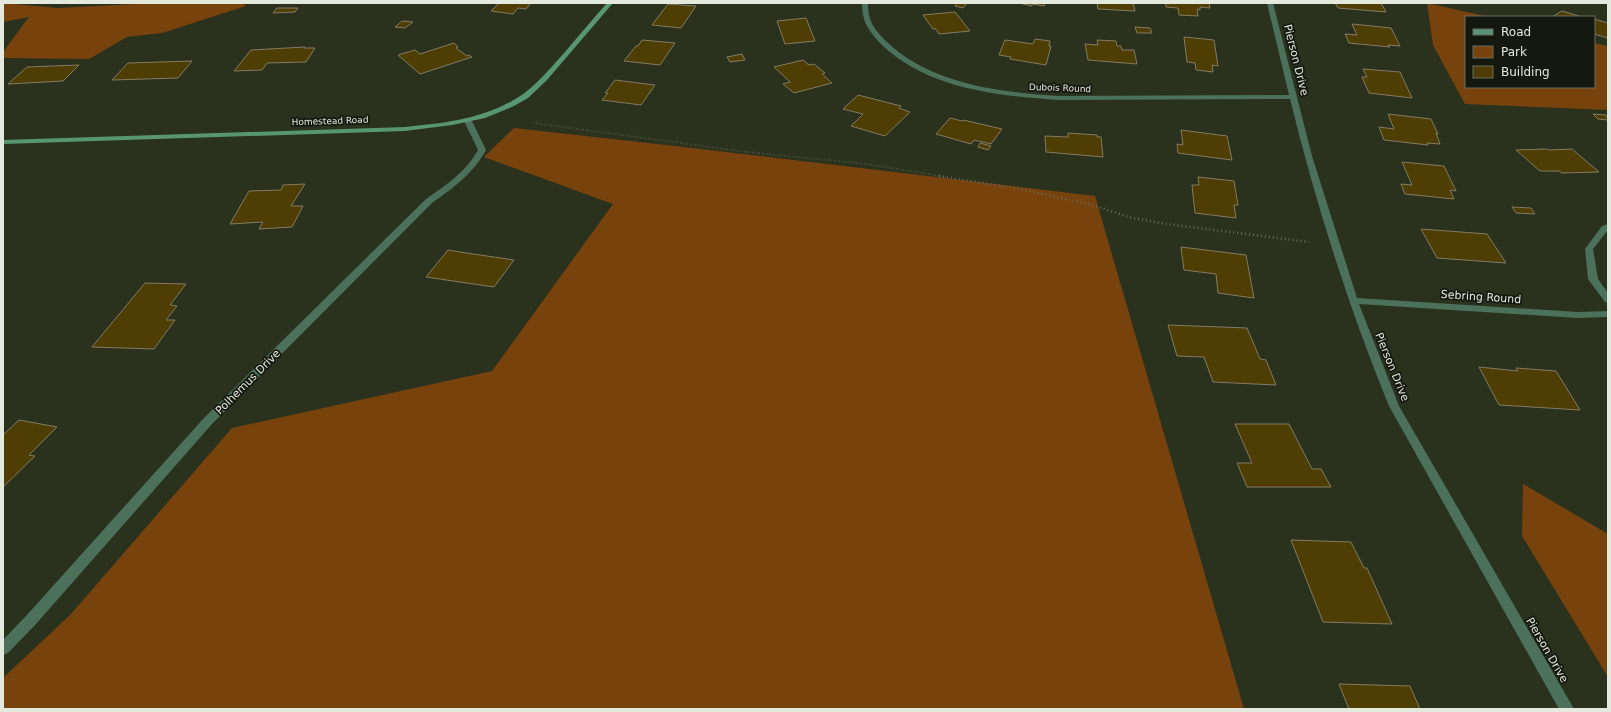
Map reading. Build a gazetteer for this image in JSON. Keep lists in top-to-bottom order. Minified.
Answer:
{"streets":{"street":["Pierson Drive","Dubois Round","Homestead Road","Sebring Round","Polhemus Drive"]},"crossings":[["Pierson Drive","Dubois Round"],["Pierson Drive","Sebring Round"],["Homestead Road","Polhemus Drive"]],"legend":["Road","Park","Building"]}
